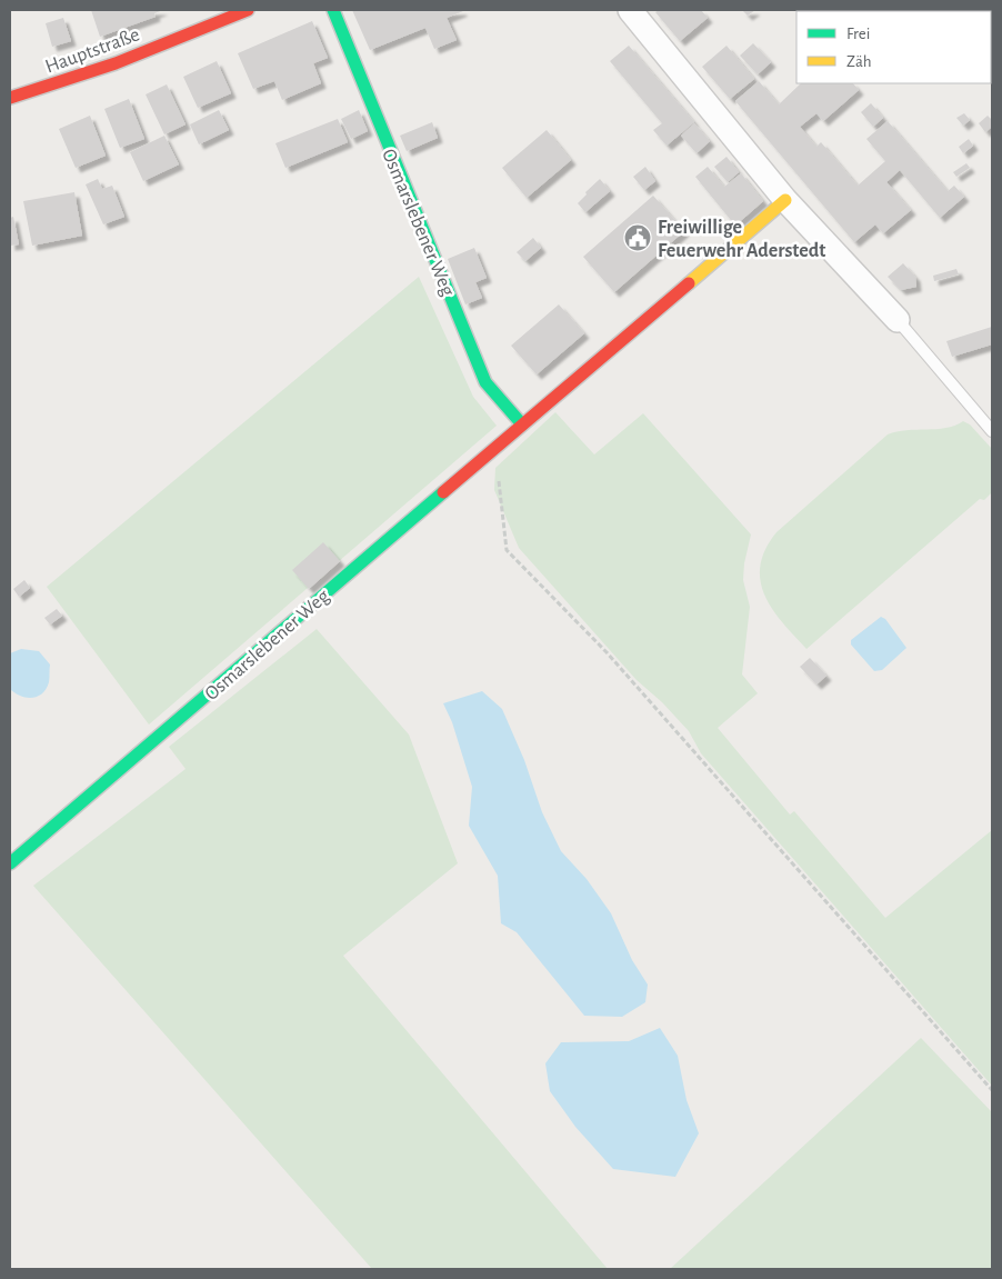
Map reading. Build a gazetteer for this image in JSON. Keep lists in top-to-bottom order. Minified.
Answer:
{"streets":{"street":["Hauptstraße","Osmarslebener Weg"]},"places":{"public building":["Freiwillige Feuerwehr Aderstedt"]},"legend":["Frei","Zäh"]}
